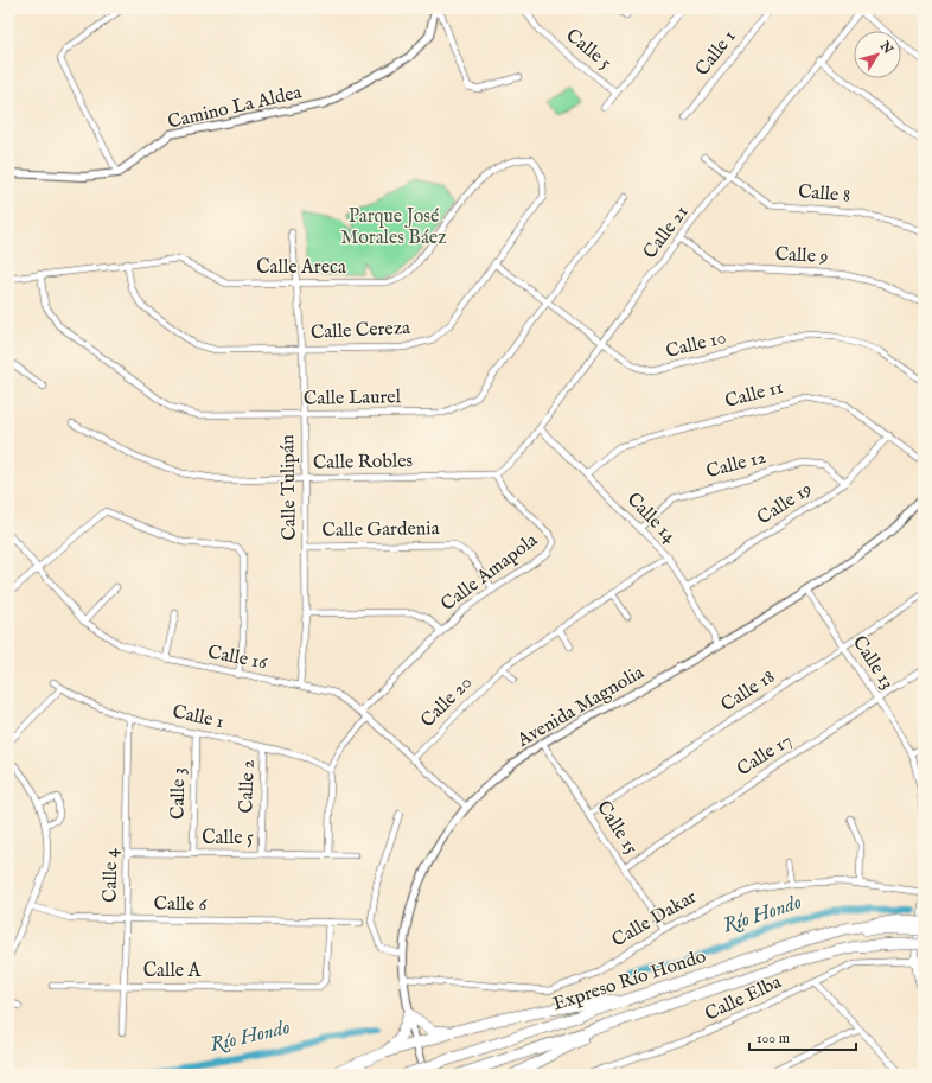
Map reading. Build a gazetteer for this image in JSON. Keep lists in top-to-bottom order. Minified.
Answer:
{"streets":{"highway":["Expreso Río Hondo"],"street":["Calle 5","Calle 1","Camino La Aldea","Calle 8","Calle 21","Calle 9","Calle Areca","Calle Cereza","Calle 10","Calle 11","Calle Laurel","Calle Robles","Calle 12","Calle Tulipán","Calle 19","Calle 14","Calle Gardenia","Calle Amapola","Calle 16","Calle 13","Calle 18","Calle 20","Avenida Magnolia","Calle 17","Calle 2","Calle 3","Calle 15","Calle 4","Calle 6","Calle Dakar","Calle A","Calle Elba"]},"crossings":[["Calle 5","Calle 2"],["Calle 5","Calle 3"],["Calle 5","Calle 4"],["Calle 1","Calle 2"],["Calle 1","Calle 3"],["Calle 1","Calle 4"],["Calle 8","Calle 21"],["Calle 21","Calle 9"],["Calle 21","Calle 10"],["Calle 21","Calle Robles"],["Calle 21","Calle 14"],["Calle 21","Calle Amapola"],["Calle Areca","Calle Cereza"],["Calle Areca","Calle Laurel"],["Calle Areca","Calle Tulipán"],["Calle Cereza","Calle 10"],["Calle Cereza","Calle Tulipán"],["Calle 10","Calle Laurel"],["Calle 11","Calle 19"],["Calle 11","Calle 14"],["Calle Laurel","Calle Tulipán"],["Calle Robles","Calle Tulipán"],["Calle Robles","Calle Amapola"],["Calle 12","Calle 19"],["Calle 12","Calle 14"],["Calle Tulipán","Calle Gardenia"],["Calle Tulipán","Calle 16"],["Calle 19","Calle 14"],["Calle 14","Calle 20"],["Calle 14","Avenida Magnolia"],["Calle Gardenia","Calle Amapola"],["Calle Amapola","Calle 16"],["Calle 16","Calle 20"],["Calle 16","Avenida Magnolia"],["Calle 13","Calle 18"],["Calle 13","Avenida Magnolia"],["Calle 13","Calle 17"],["Calle 18","Calle 15"],["Avenida Magnolia","Calle 15"],["Avenida Magnolia","Calle Dakar"],["Calle 17","Calle 15"],["Calle 15","Calle Dakar"],["Calle 4","Calle 6"],["Calle 4","Calle A"],["Calle 6","Calle A"]],"water":["Río Hondo"],"parks":["Parque José Morales Báez"],"scale_bar":"100 m","north":"top right"}
